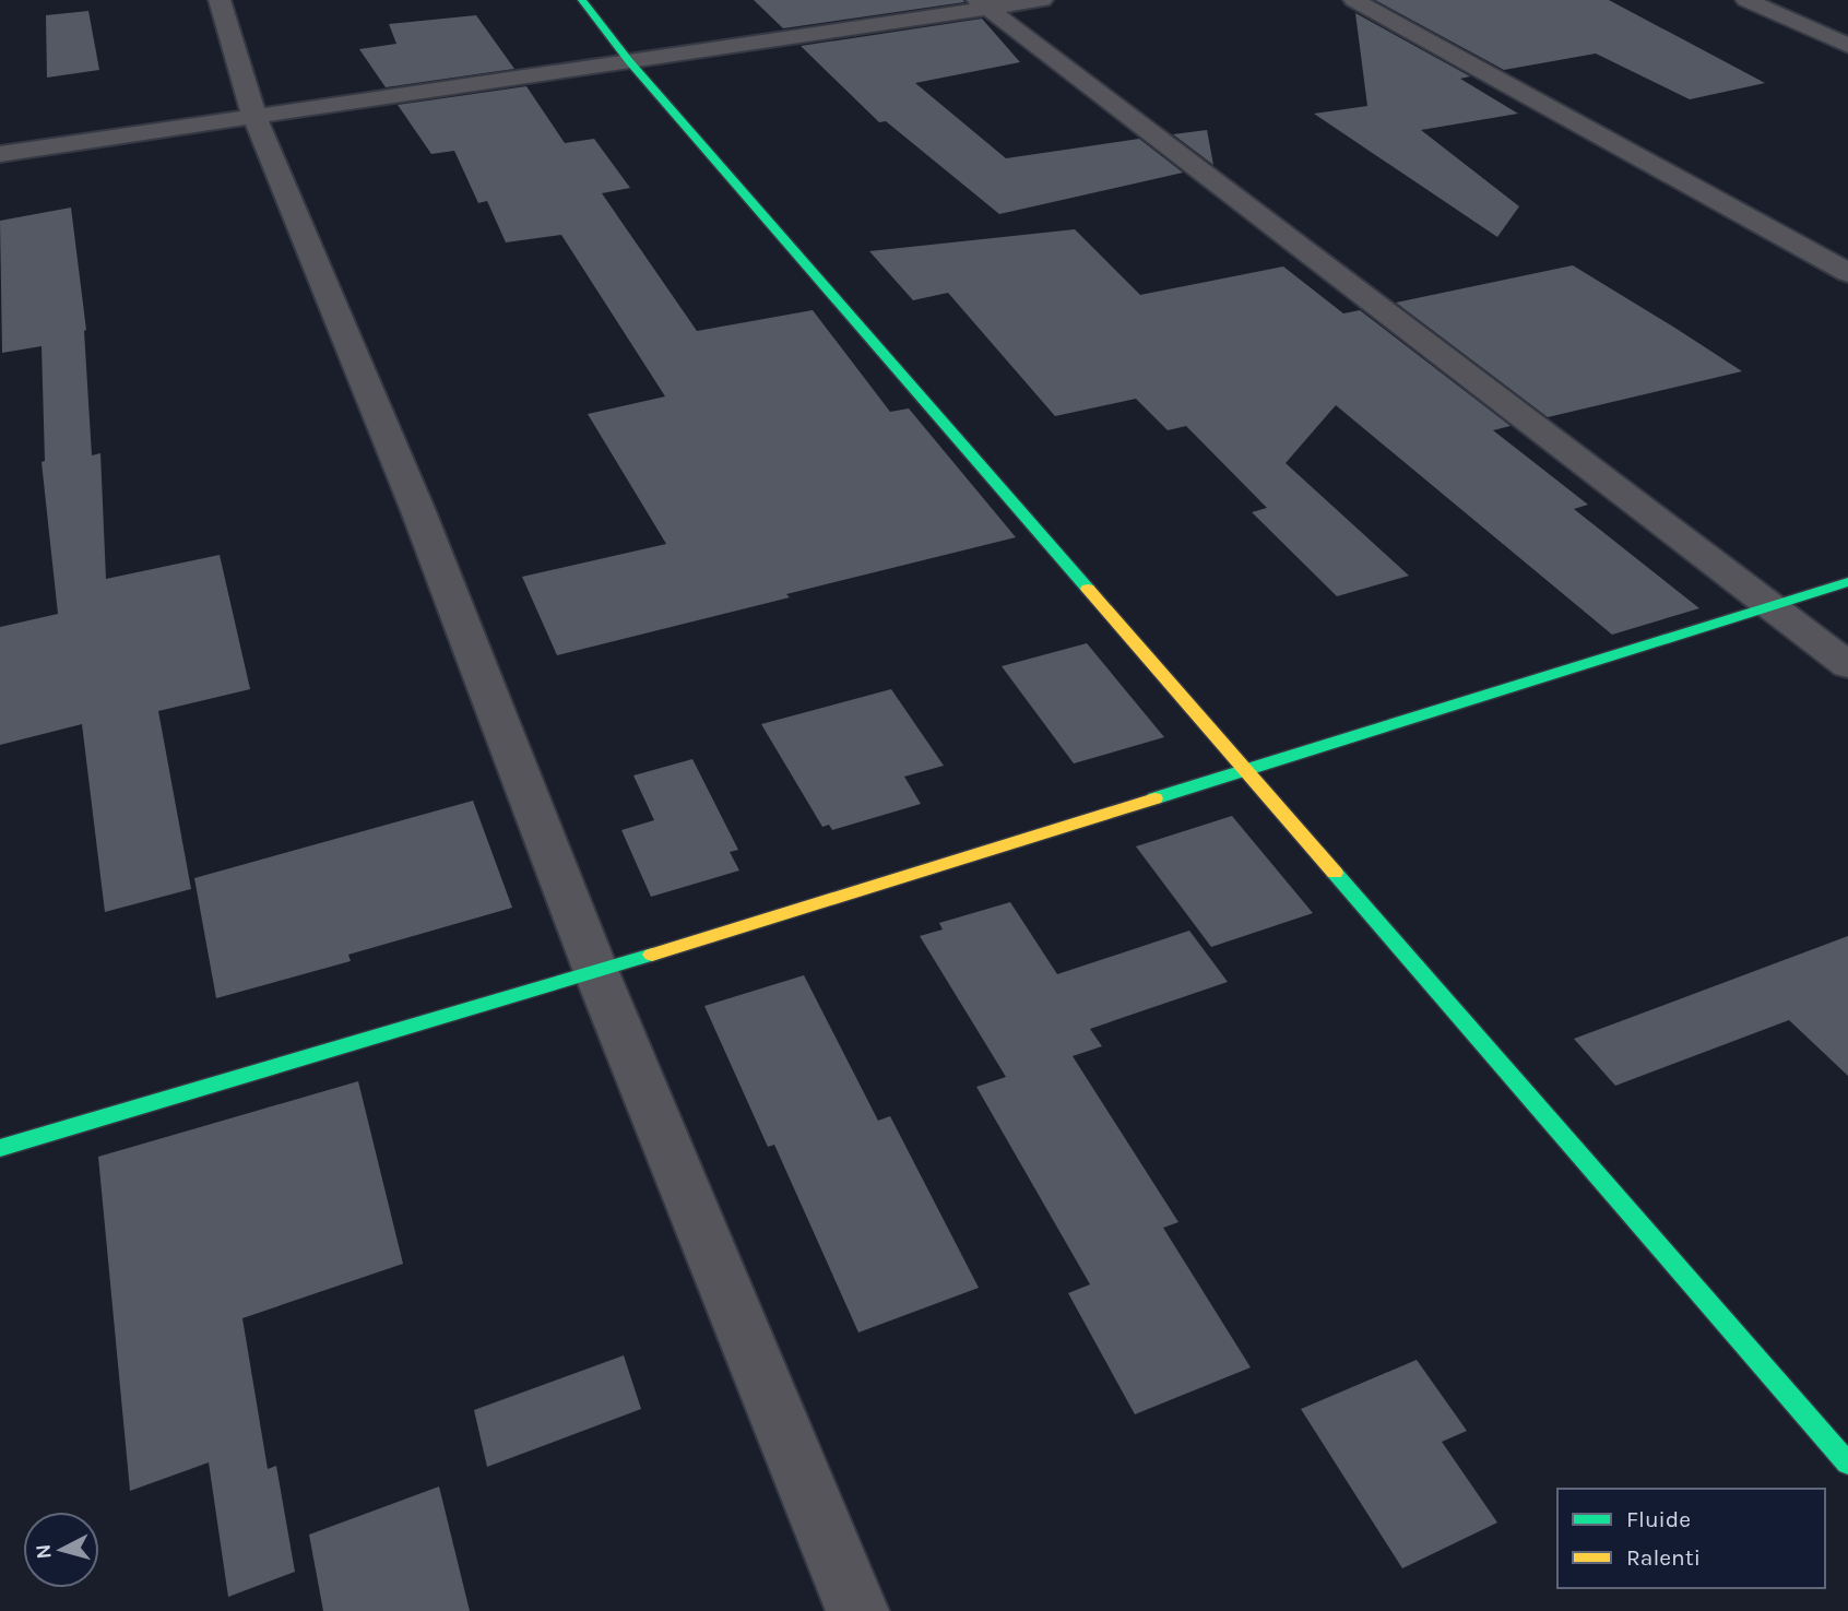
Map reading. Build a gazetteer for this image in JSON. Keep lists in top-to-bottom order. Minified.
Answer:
{"legend":["Fluide","Ralenti"],"north":"left"}
